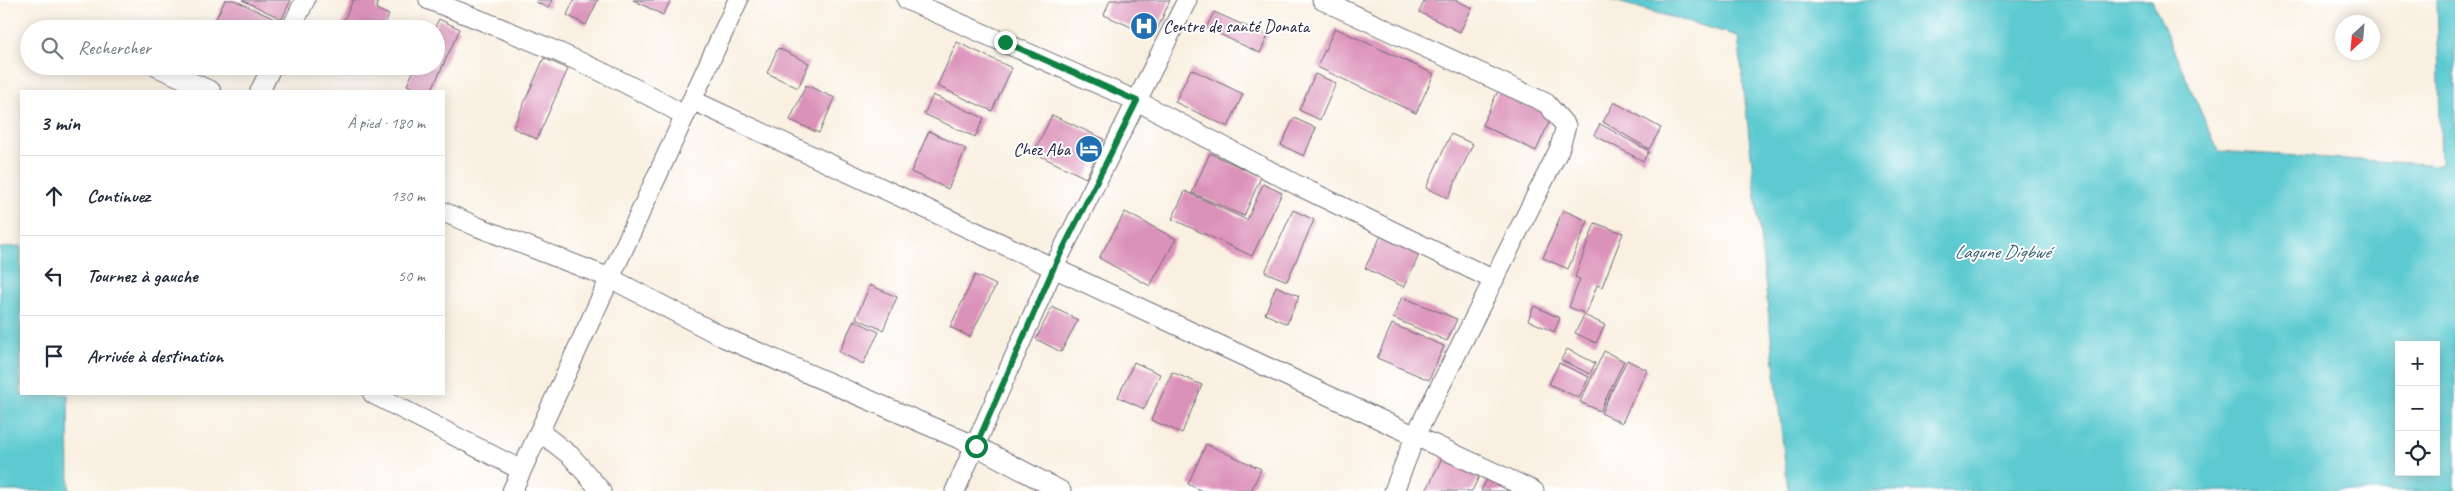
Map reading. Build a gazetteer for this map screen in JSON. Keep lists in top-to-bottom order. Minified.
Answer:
{"water":["Lagune Digbwé"],"places":{"hospital":["Centre de santé Donata"],"hotel":["Chez Aba"]},"north":"bottom left","page":{"search":"Rechercher","heading":["3 min","À pied · 180 m"],"list":[["Continuez","130 m"],["Tournez à gauche","50 m"],"Arrivée à destination"],"map_buttons":["+","−"]}}
